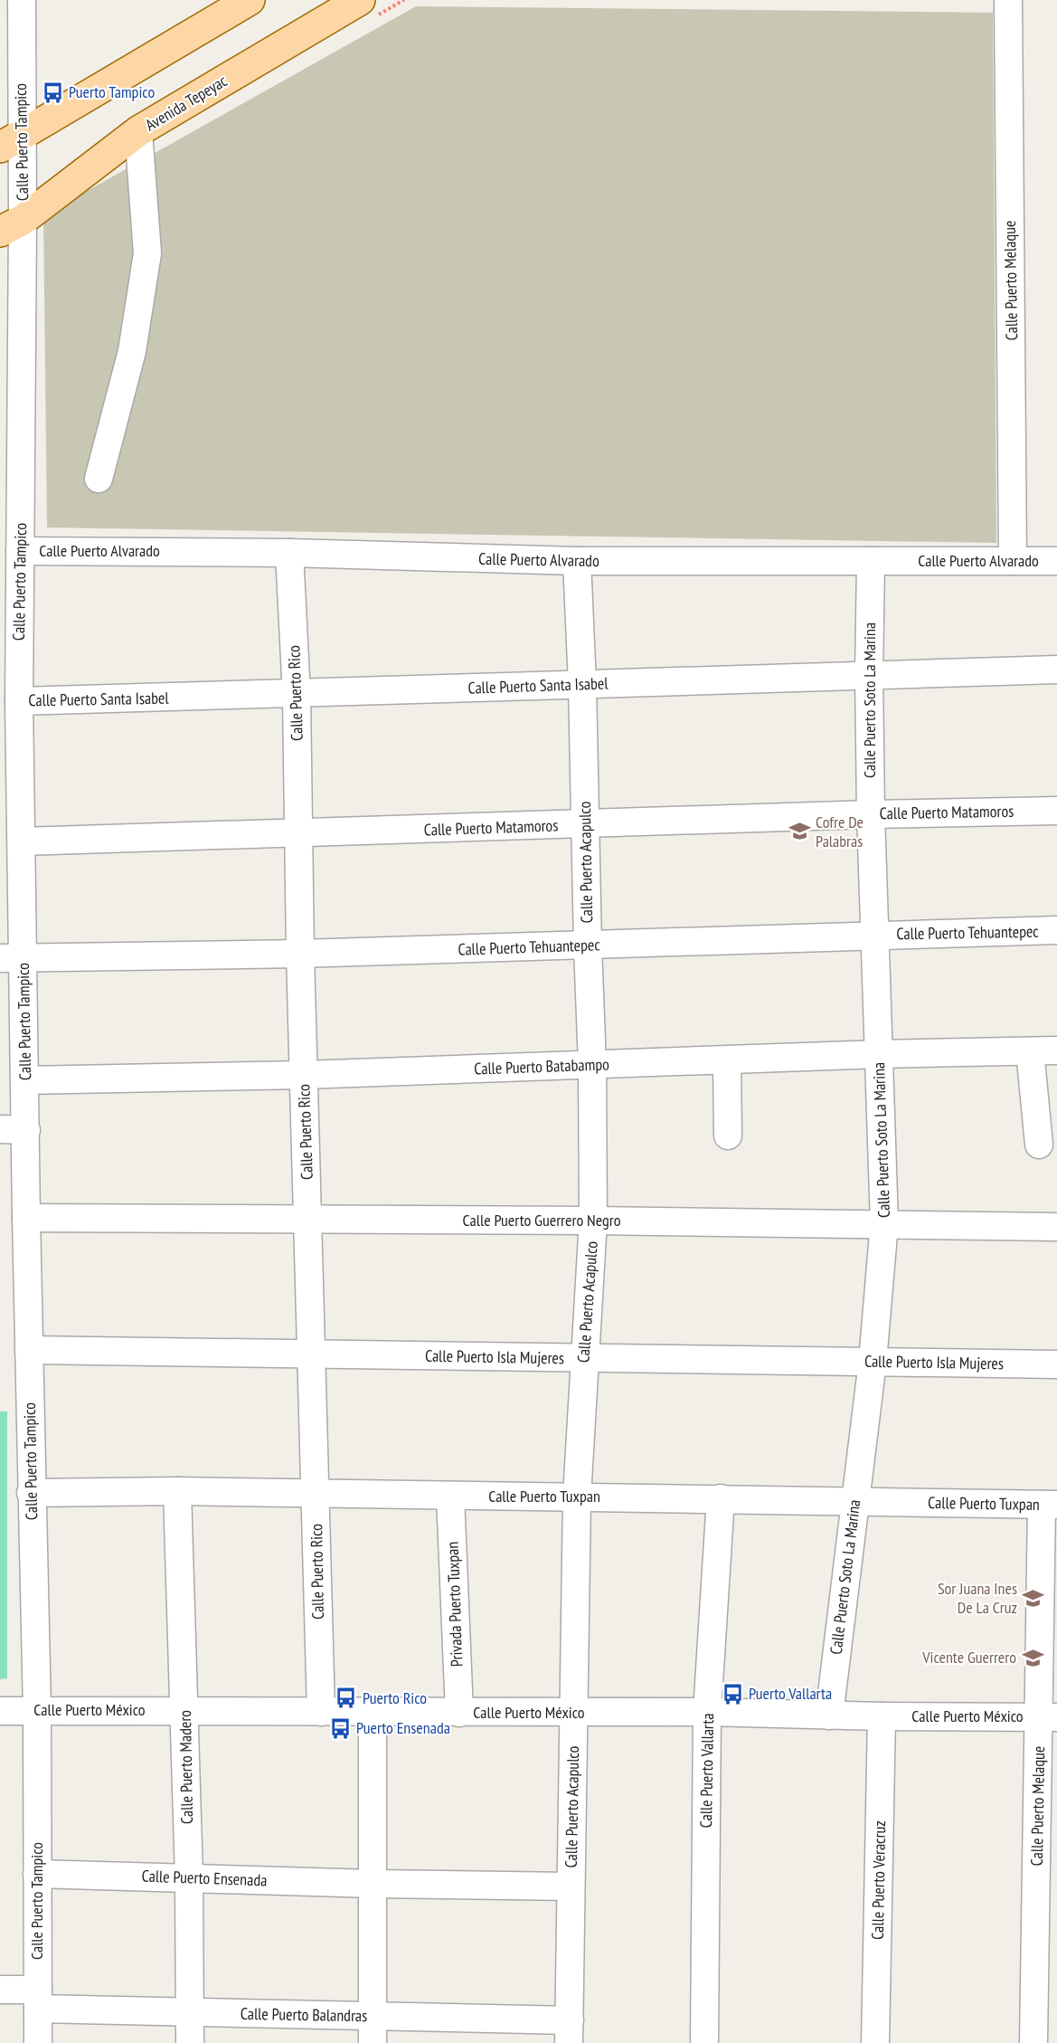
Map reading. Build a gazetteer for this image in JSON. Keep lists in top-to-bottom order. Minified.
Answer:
{"streets":{"main road":["Avenida Tepeyac"],"street":["Calle Puerto Tampico","Calle Puerto Melaque","Calle Puerto Alvarado","Calle Puerto Santa Isabel","Calle Puerto Rico","Calle Puerto Soto La Marina","Calle Puerto Matamoros","Calle Puerto Acapulco","Calle Puerto Tehuantepec","Calle Puerto Batabampo","Calle Puerto Guerrero Negro","Calle Puerto Isla Mujeres","Calle Puerto Tuxpan","Privada Puerto Tuxpan","Calle Puerto México","Calle Puerto Madero","Calle Puerto Vallarta","Calle Puerto Ensenada","Calle Puerto Veracruz","Calle Puerto Balandras"]},"crossings":[["Avenida Tepeyac","Calle Puerto Tampico"],["Calle Puerto Tampico","Calle Puerto Alvarado"],["Calle Puerto Tampico","Calle Puerto Santa Isabel"],["Calle Puerto Tampico","Calle Puerto Matamoros"],["Calle Puerto Tampico","Calle Puerto Tehuantepec"],["Calle Puerto Tampico","Calle Puerto Batabampo"],["Calle Puerto Tampico","Calle Puerto Guerrero Negro"],["Calle Puerto Tampico","Calle Puerto Isla Mujeres"],["Calle Puerto Tampico","Calle Puerto Tuxpan"],["Calle Puerto Tampico","Calle Puerto México"],["Calle Puerto Tampico","Calle Puerto Ensenada"],["Calle Puerto Tampico","Calle Puerto Balandras"],["Calle Puerto Melaque","Calle Puerto Alvarado"],["Calle Puerto Melaque","Calle Puerto Tuxpan"],["Calle Puerto Melaque","Calle Puerto México"],["Calle Puerto Alvarado","Calle Puerto Rico"],["Calle Puerto Alvarado","Calle Puerto Soto La Marina"],["Calle Puerto Alvarado","Calle Puerto Acapulco"],["Calle Puerto Santa Isabel","Calle Puerto Rico"],["Calle Puerto Santa Isabel","Calle Puerto Soto La Marina"],["Calle Puerto Santa Isabel","Calle Puerto Acapulco"],["Calle Puerto Rico","Calle Puerto Matamoros"],["Calle Puerto Rico","Calle Puerto Tehuantepec"],["Calle Puerto Rico","Calle Puerto Batabampo"],["Calle Puerto Rico","Calle Puerto Guerrero Negro"],["Calle Puerto Rico","Calle Puerto Isla Mujeres"],["Calle Puerto Rico","Calle Puerto Tuxpan"],["Calle Puerto Rico","Calle Puerto México"],["Calle Puerto Soto La Marina","Calle Puerto Matamoros"],["Calle Puerto Soto La Marina","Calle Puerto Tehuantepec"],["Calle Puerto Soto La Marina","Calle Puerto Batabampo"],["Calle Puerto Soto La Marina","Calle Puerto Guerrero Negro"],["Calle Puerto Soto La Marina","Calle Puerto Isla Mujeres"],["Calle Puerto Soto La Marina","Calle Puerto Tuxpan"],["Calle Puerto Soto La Marina","Calle Puerto México"],["Calle Puerto Matamoros","Calle Puerto Acapulco"],["Calle Puerto Acapulco","Calle Puerto Tehuantepec"],["Calle Puerto Acapulco","Calle Puerto Batabampo"],["Calle Puerto Acapulco","Calle Puerto Guerrero Negro"],["Calle Puerto Acapulco","Calle Puerto Isla Mujeres"],["Calle Puerto Acapulco","Calle Puerto Tuxpan"],["Calle Puerto Acapulco","Calle Puerto México"],["Calle Puerto Acapulco","Calle Puerto Ensenada"],["Calle Puerto Acapulco","Calle Puerto Balandras"],["Calle Puerto Tuxpan","Privada Puerto Tuxpan"],["Calle Puerto Tuxpan","Calle Puerto Madero"],["Calle Puerto Tuxpan","Calle Puerto Vallarta"],["Privada Puerto Tuxpan","Calle Puerto México"],["Calle Puerto México","Calle Puerto Madero"],["Calle Puerto México","Calle Puerto Vallarta"],["Calle Puerto México","Calle Puerto Veracruz"],["Calle Puerto Madero","Calle Puerto Ensenada"],["Calle Puerto Madero","Calle Puerto Balandras"]],"places":{"bus stop":["Puerto Tampico","Puerto Vallarta","Puerto Rico","Puerto Ensenada"],"school or university":["Cofre De Palabras","Sor Juana Ines De La Cruz","Vicente Guerrero"]}}
